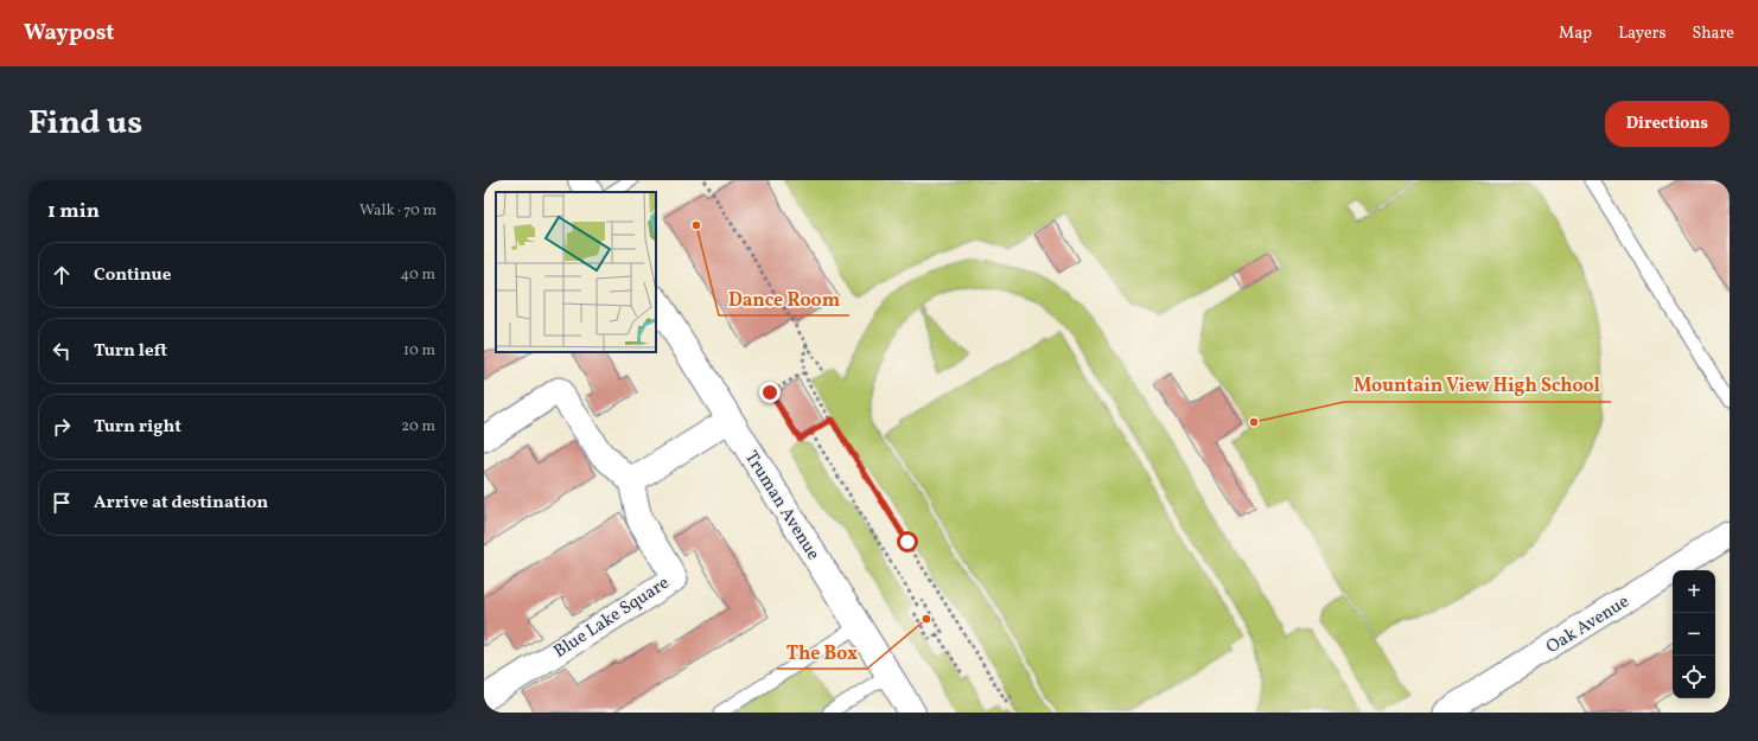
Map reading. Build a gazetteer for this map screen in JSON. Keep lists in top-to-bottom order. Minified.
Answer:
{"streets":{"street":["Truman Avenue","Blue Lake Square","Oak Avenue"]},"places":["Dance Room","Mountain View High School","The Box"],"page":{"header":"Waypost","nav":["Map","Layers","Share"],"title":"Find us","buttons":"Directions","heading":["1 min","Walk · 70 m"],"list":[["Continue","40 m"],["Turn left","10 m"],["Turn right","20 m"],"Arrive at destination"],"map_buttons":["+","−"]}}
